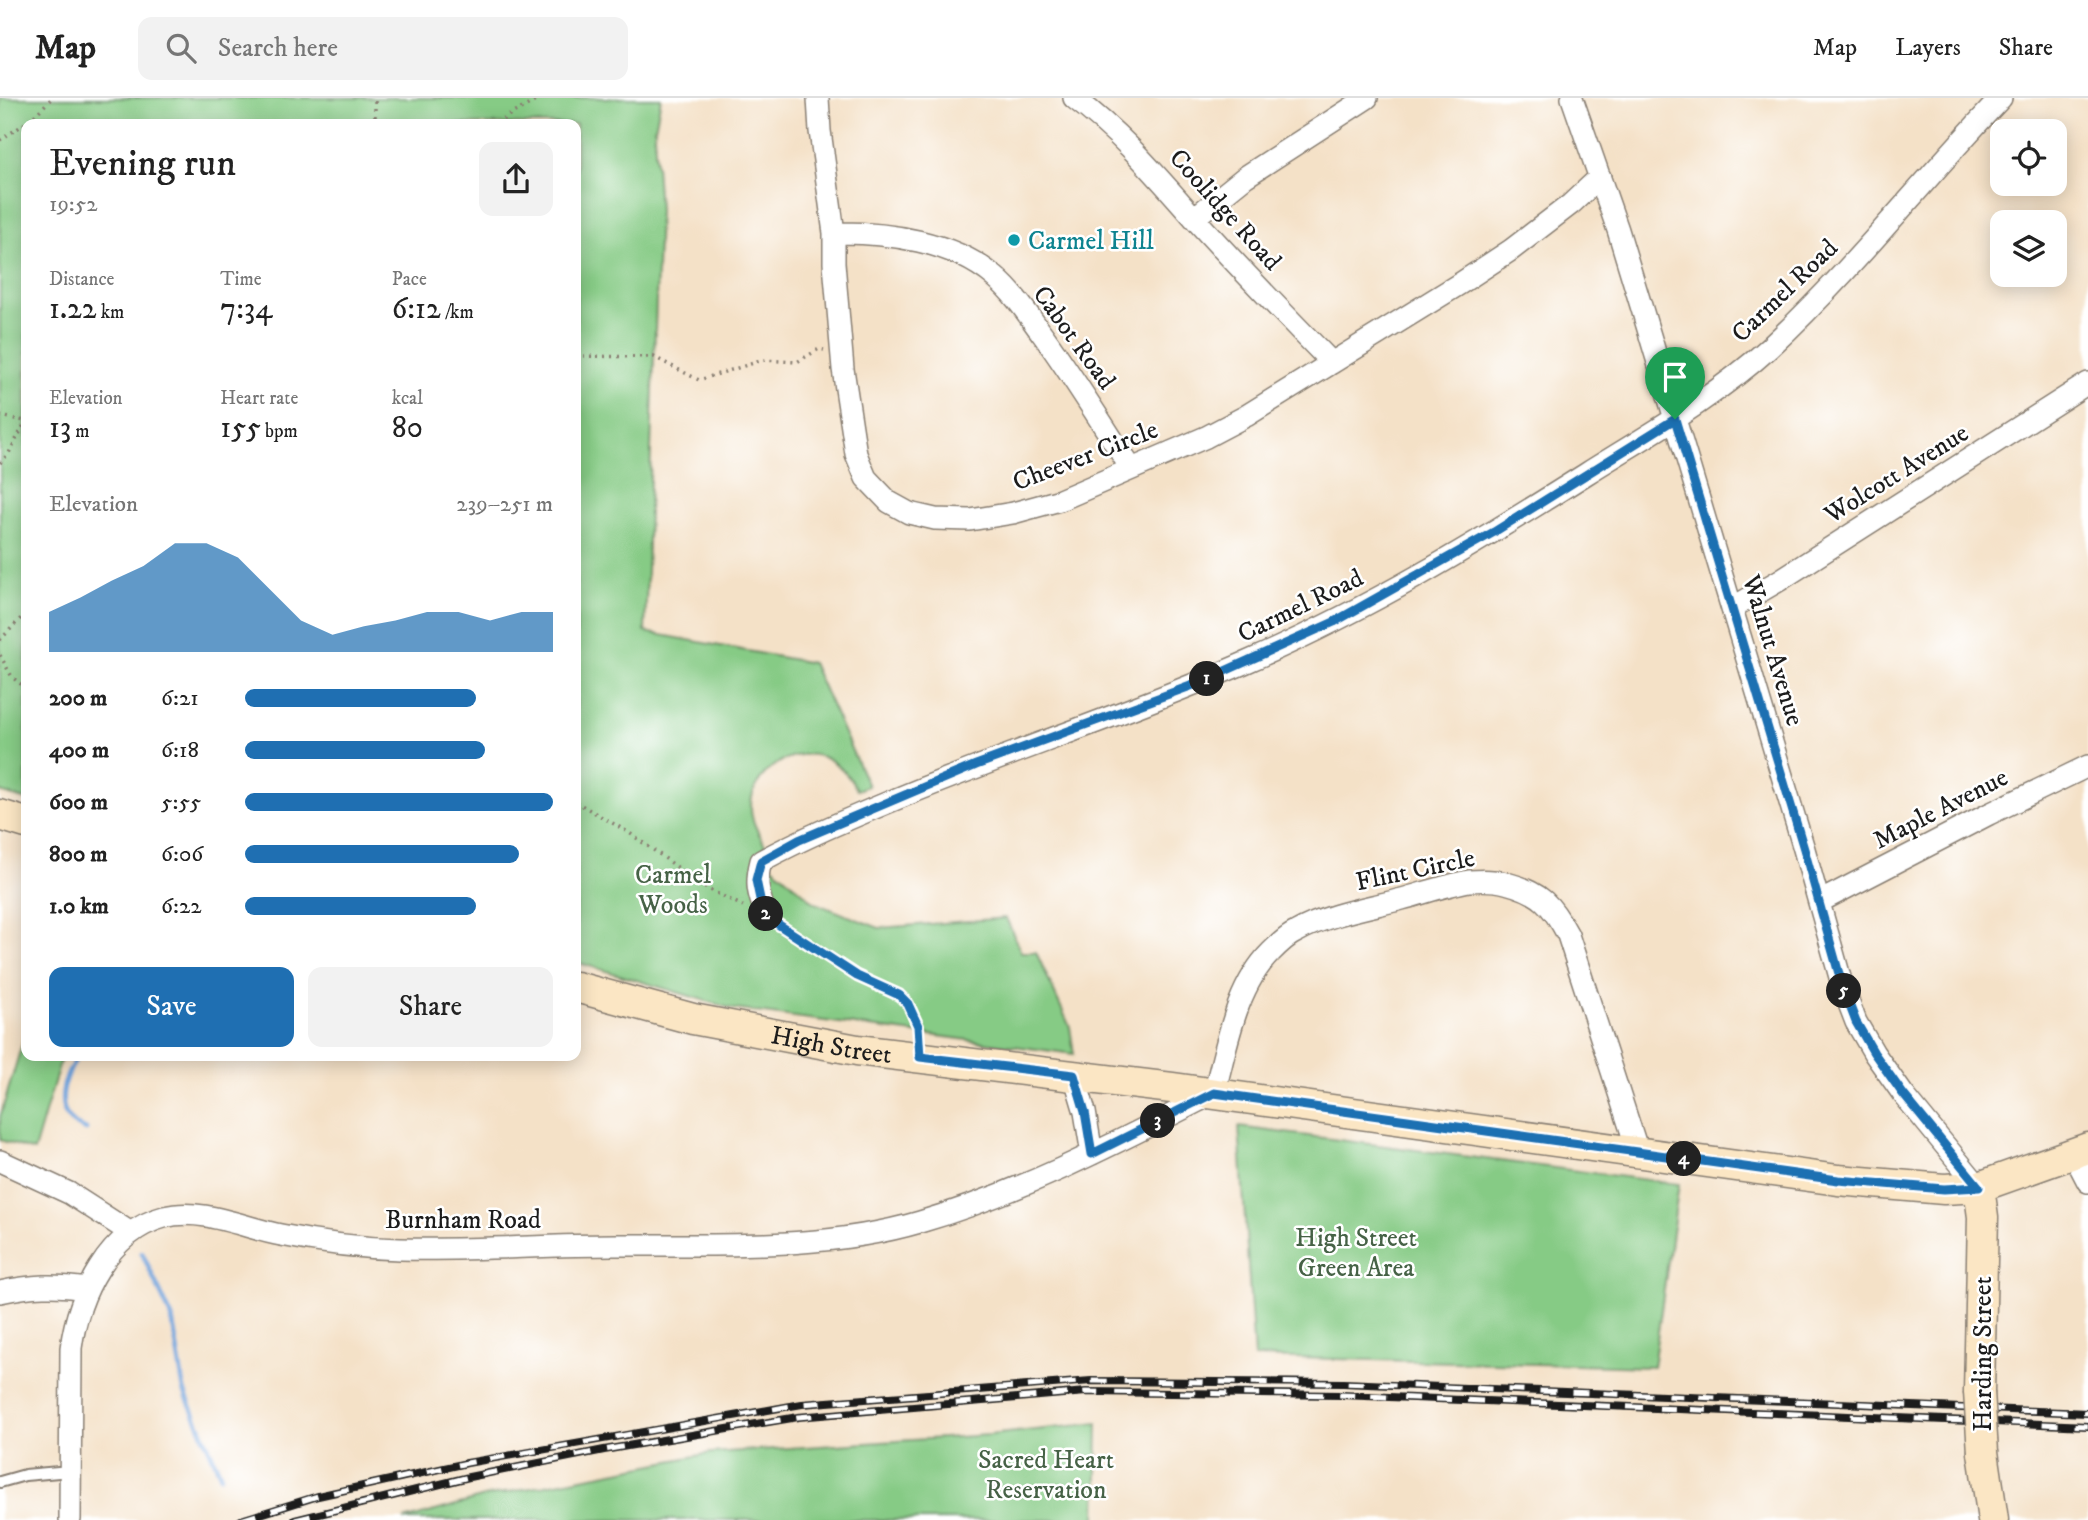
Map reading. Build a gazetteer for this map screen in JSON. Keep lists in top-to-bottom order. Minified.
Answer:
{"streets":{"main road":["High Street","Harding Street"],"street":["Coolidge Road","Carmel Road","Cabot Road","Cheever Circle","Wolcott Avenue","Walnut Avenue","Maple Avenue","Flint Circle","Burnham Road"]},"crossings":[["Coolidge Road","Cheever Circle"],["Carmel Road","Walnut Avenue"],["Cabot Road","Cheever Circle"],["Cheever Circle","Walnut Avenue"],["Wolcott Avenue","Walnut Avenue"],["Walnut Avenue","Maple Avenue"],["Walnut Avenue","High Street"],["Walnut Avenue","Harding Street"],["Flint Circle","High Street"],["Flint Circle","Burnham Road"],["High Street","Burnham Road"],["High Street","Harding Street"]],"parks":["Carmel Woods","High Street Green Area","Sacred Heart Reservation"],"places":["Carmel Hill"],"page":{"header":"Map","search":"Search here","nav":["Map","Layers","Share"],"heading":["Evening run","19:52"],"stats":[["Distance","1.22 km"],["Time","7:34"],["Pace","6:12 /km"],["Elevation","13 m"],["Heart rate","155 bpm"],["kcal","80"]],"chart":["Elevation","239–251 m"],"pins":["1","2","5","3","4"],"list":[{"name":"200 m","note":"6:21"},{"name":"400 m","note":"6:18"},{"name":"600 m","note":"5:55"},{"name":"800 m","note":"6:06"},{"name":"1.0 km","note":"6:22"}],"buttons":["Save","Share"]}}
